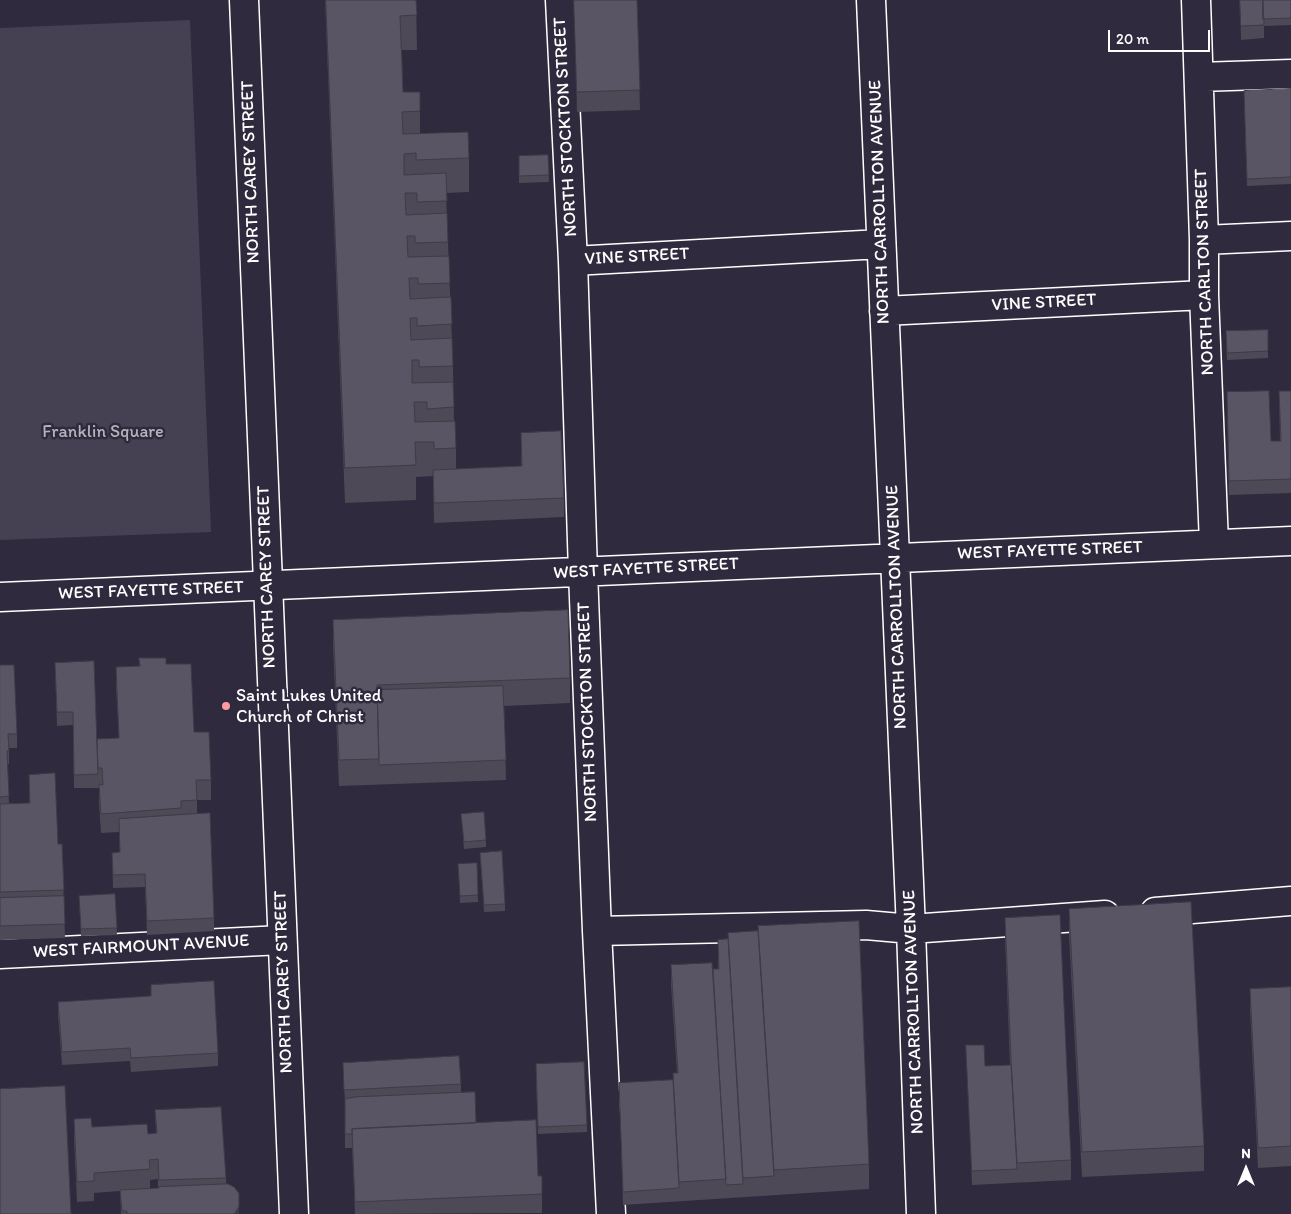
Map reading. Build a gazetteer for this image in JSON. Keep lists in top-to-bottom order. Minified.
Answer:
{"streets":{"street":["NORTH STOCKTON STREET","NORTH CAREY STREET","NORTH CARROLLTON AVENUE","VINE STREET","NORTH CARLTON STREET","WEST FAYETTE STREET","WEST FAIRMOUNT AVENUE"]},"crossings":[["NORTH STOCKTON STREET","VINE STREET"],["NORTH STOCKTON STREET","WEST FAYETTE STREET"],["NORTH CAREY STREET","WEST FAYETTE STREET"],["NORTH CAREY STREET","WEST FAIRMOUNT AVENUE"],["NORTH CARROLLTON AVENUE","VINE STREET"],["NORTH CARROLLTON AVENUE","WEST FAYETTE STREET"],["VINE STREET","NORTH CARLTON STREET"],["NORTH CARLTON STREET","WEST FAYETTE STREET"]],"parks":["Franklin Square"],"places":["Saint Lukes United Church of Christ"],"scale_bar":"20 m","north":"top"}
